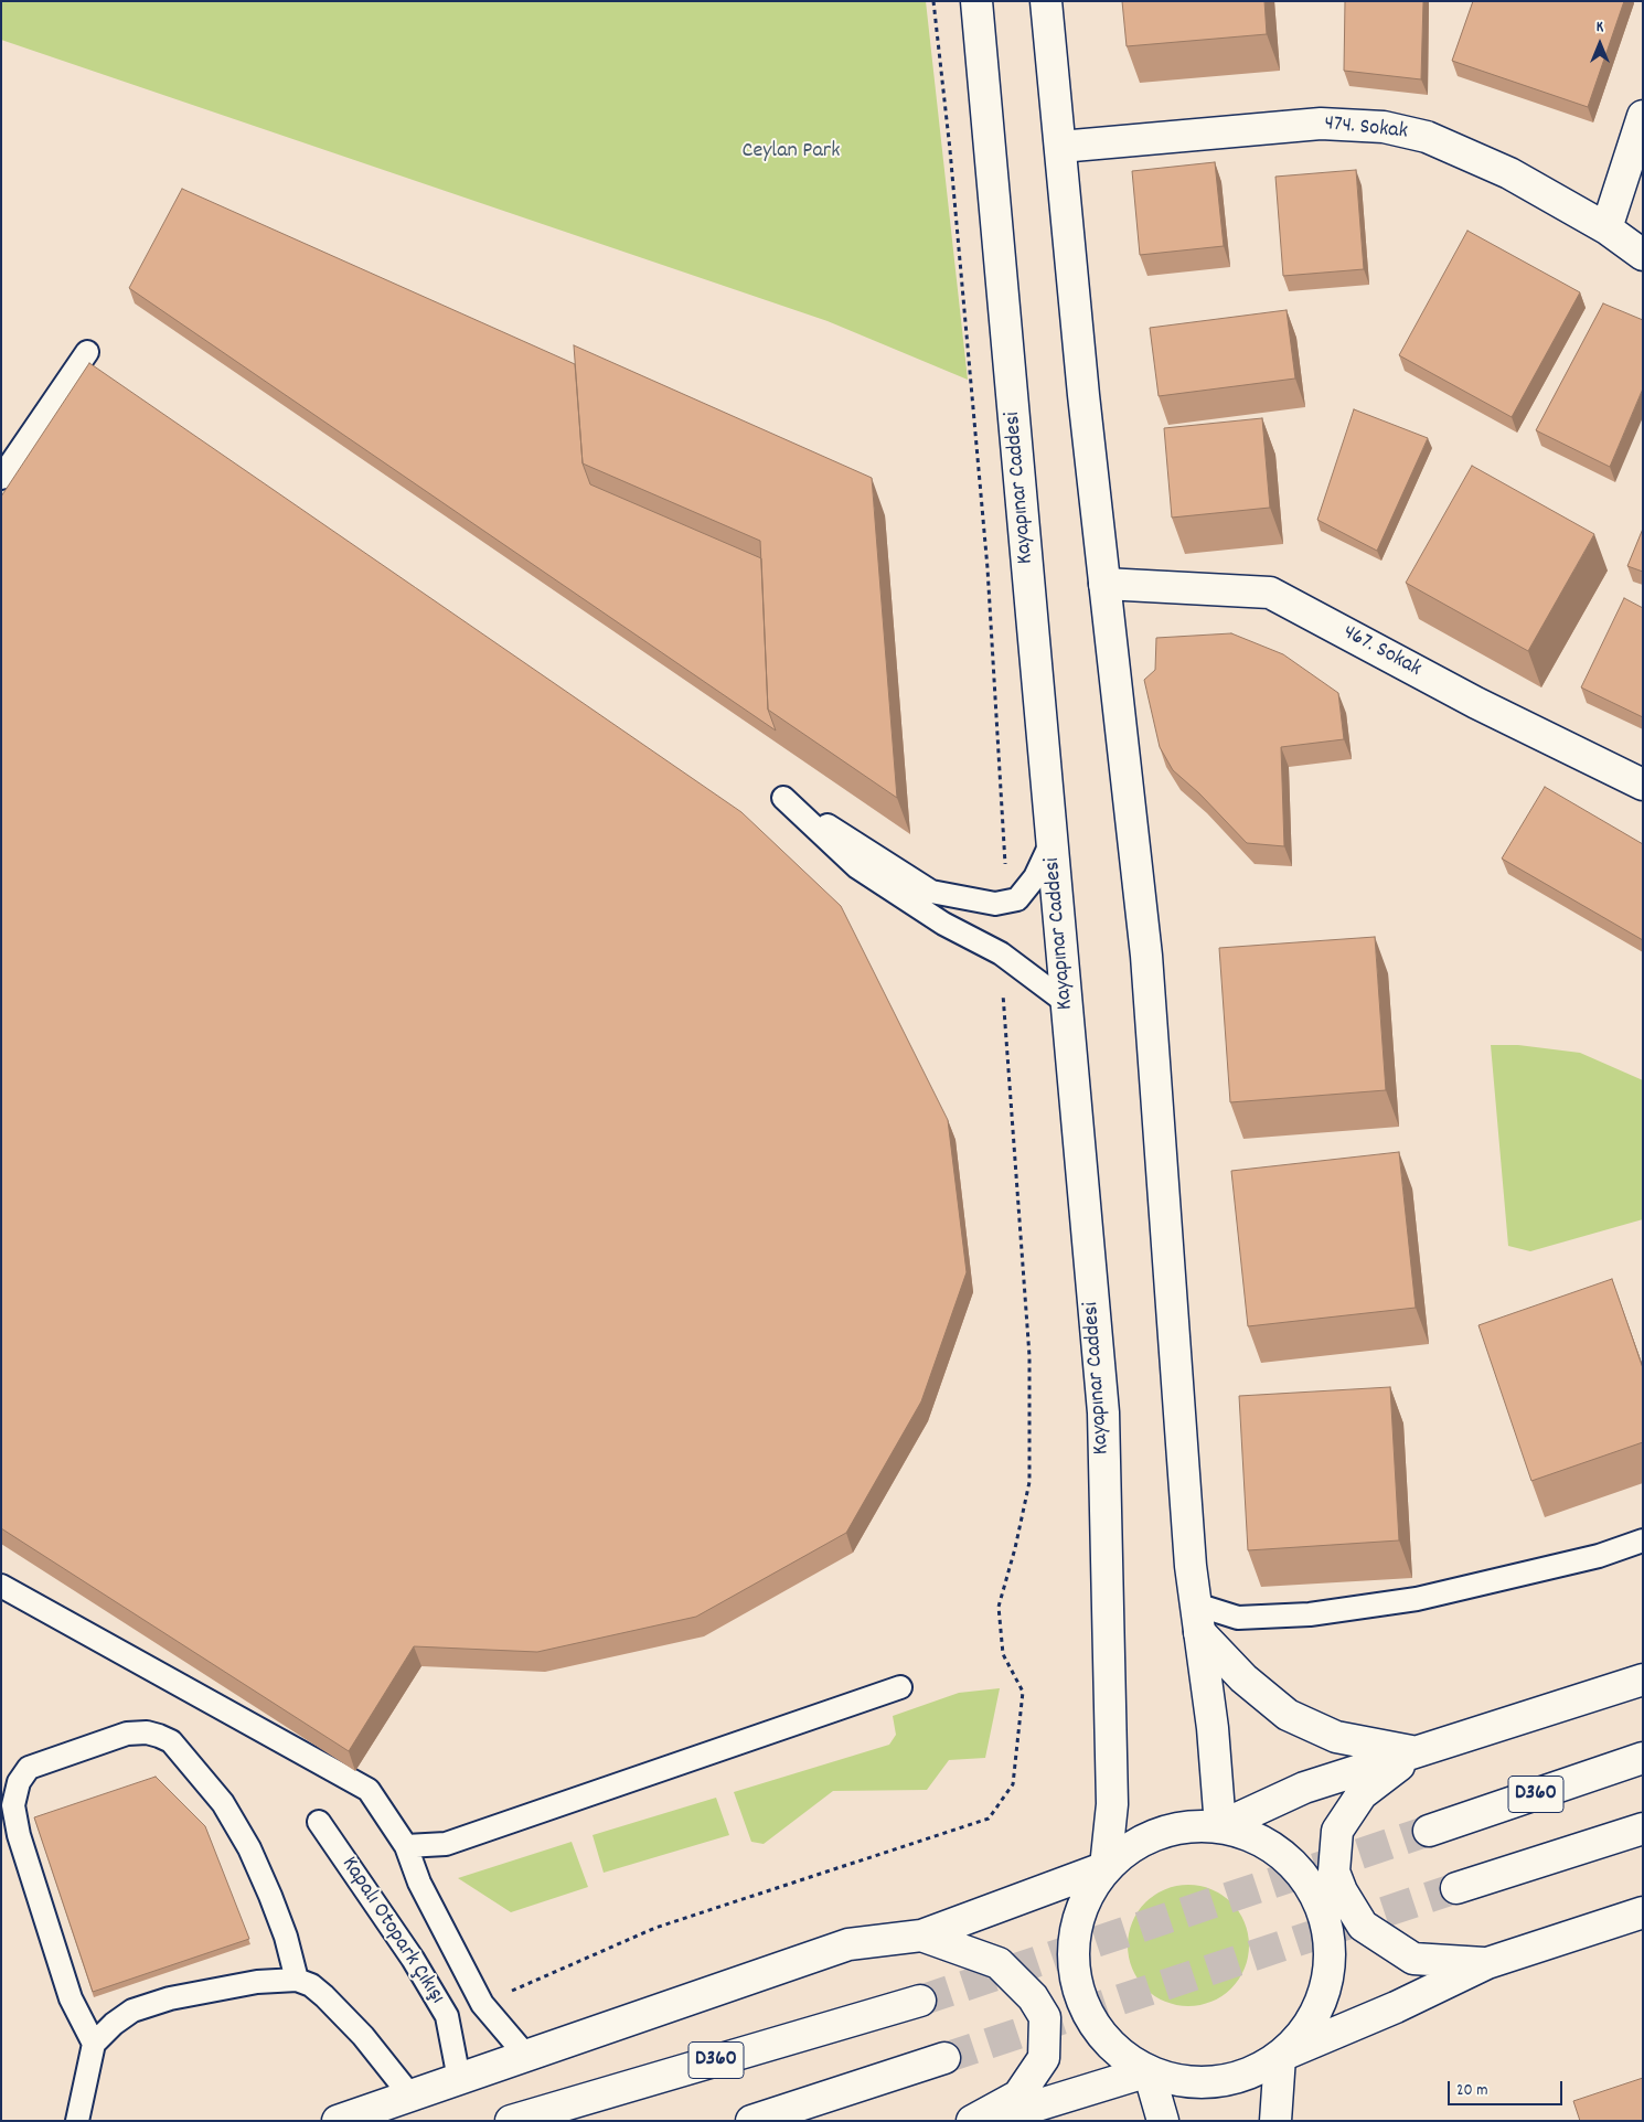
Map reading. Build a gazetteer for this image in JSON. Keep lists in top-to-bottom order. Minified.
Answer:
{"streets":{"main road":["474. Sokak","Kayapınar Caddesi","467. Sokak","D360"],"lane":["Kapalı Otopark Çıkışı"]},"parks":["Ceylan Park"],"scale_bar":"20 m","north":"top"}
